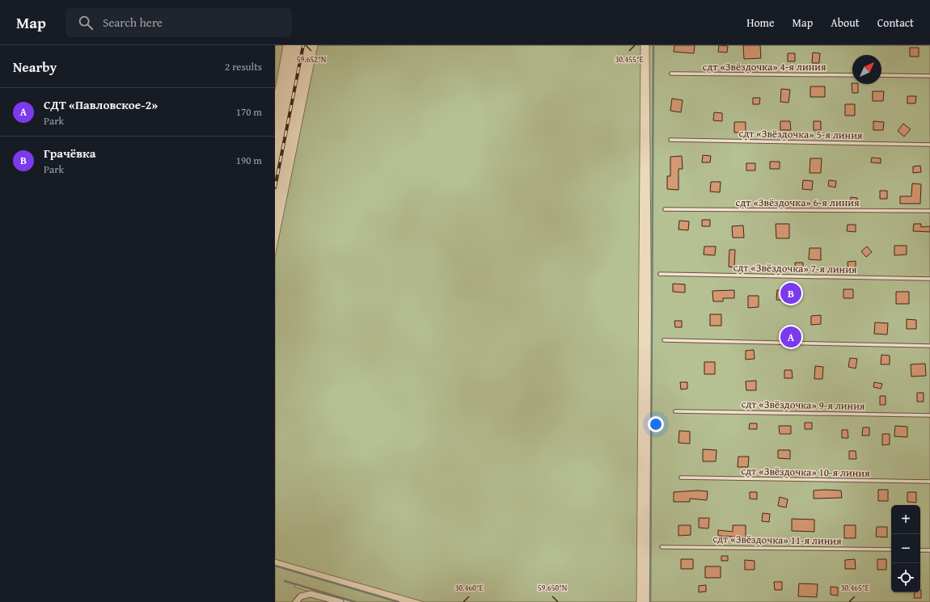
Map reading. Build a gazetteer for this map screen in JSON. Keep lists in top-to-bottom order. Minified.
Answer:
{"streets":{"lane":["сдт «Звёздочка» 4-я линия","сдт «Звёздочка» 5-я линия","сдт «Звёздочка» 6-я линия","сдт «Звёздочка» 7-я линия","сдт «Звёздочка» 9-я линия","сдт «Звёздочка» 10-я линия","сдт «Звёздочка» 11-я линия"]},"north":"top right","page":{"header":"Map","search":"Search here","nav":["Home","Map","About","Contact"],"heading":["Nearby","2 results"],"list":[{"mark":"A","name":"СДТ «Павловское-2»","note":"Park","value":"170 m"},{"mark":"B","name":"Грачёвка","note":"Park","value":"190 m"}],"pins":["B","A"],"map_buttons":["+","−"]},"coordinates":["59.652°N","30.455°E","59.650°N","30.465°E","30.460°E"]}
